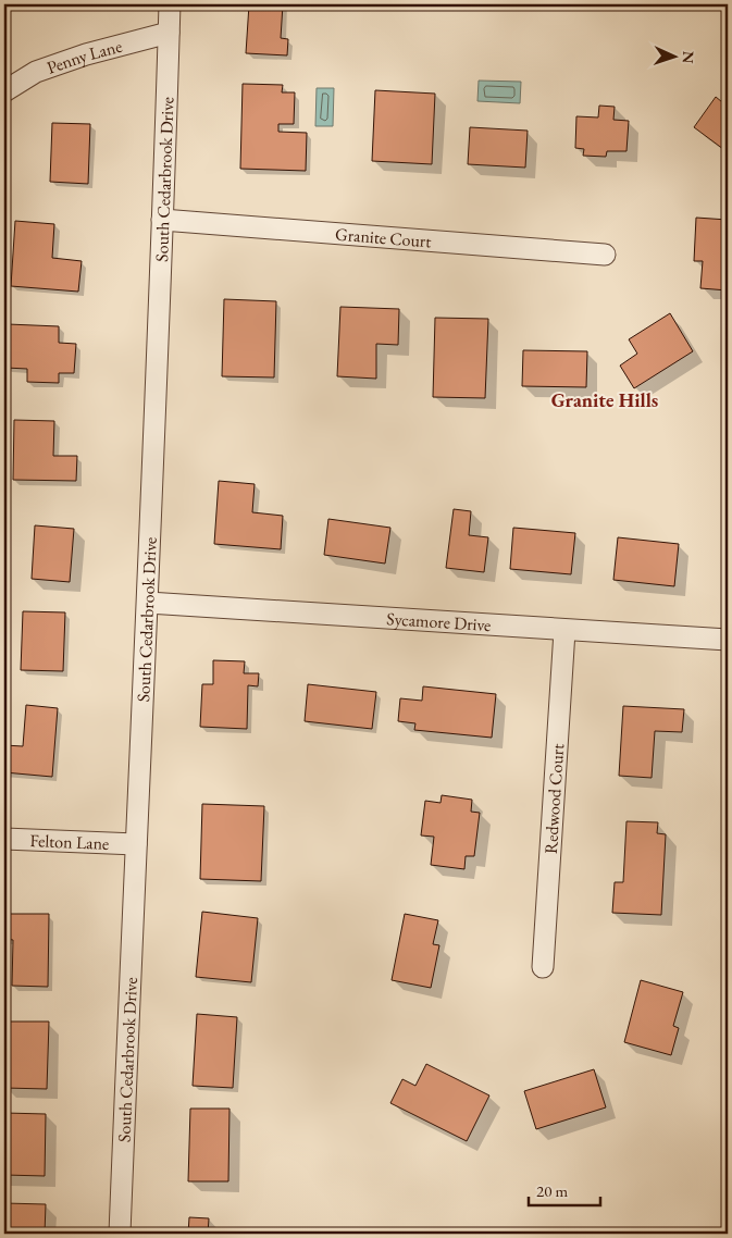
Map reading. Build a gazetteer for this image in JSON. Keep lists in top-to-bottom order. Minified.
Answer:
{"streets":{"street":["Penny Lane","South Cedarbrook Drive","Granite Court","Sycamore Drive","Redwood Court","Felton Lane"]},"crossings":[["Penny Lane","South Cedarbrook Drive"],["South Cedarbrook Drive","Granite Court"],["South Cedarbrook Drive","Sycamore Drive"],["South Cedarbrook Drive","Felton Lane"],["Sycamore Drive","Redwood Court"]],"districts":["Granite Hills"],"scale_bar":"20 m","north":"right"}
